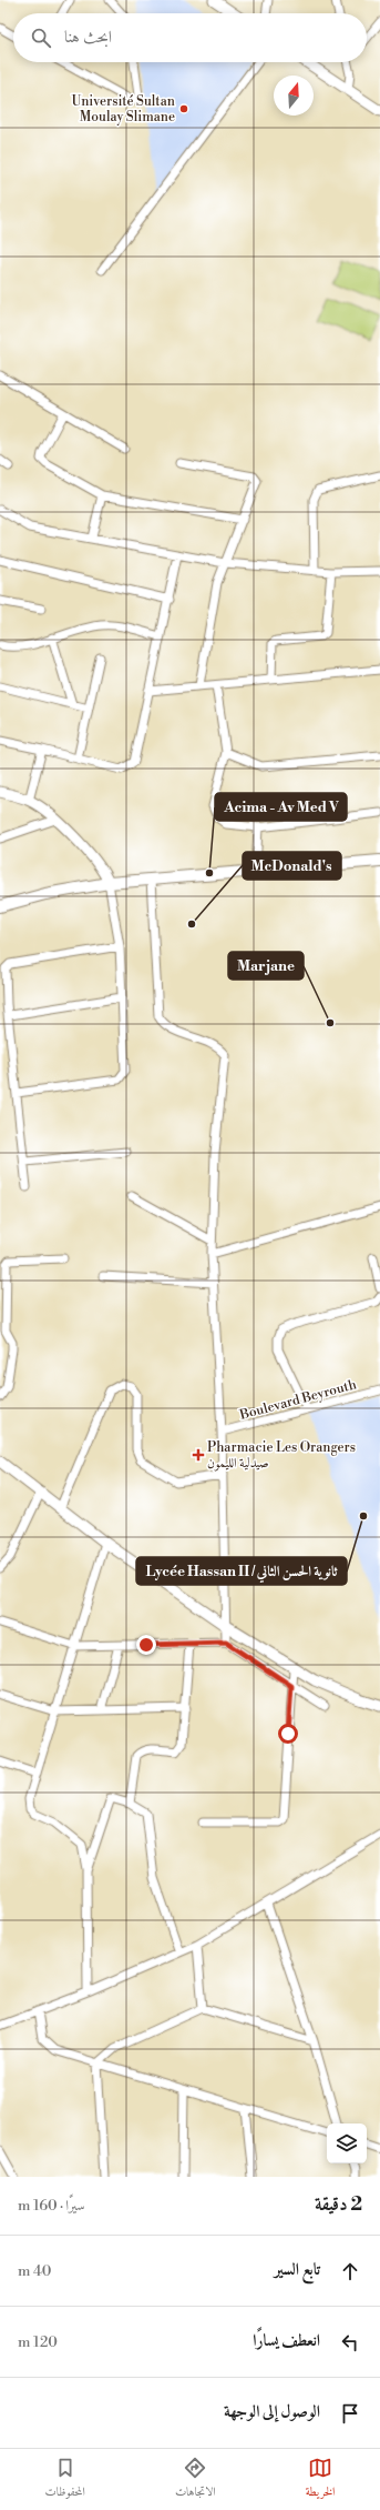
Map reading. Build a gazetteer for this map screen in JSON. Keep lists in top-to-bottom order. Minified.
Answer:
{"streets":{"street":["Boulevard Beyrouth"]},"places":{"other":["Université Sultan Moulay Slimane","Acima - Av Med V","McDonald's","Marjane","Lycée Hassan II / ثانوية الحسن الثاني"],"health":["Pharmacie Les Orangers صيدلية الليمون"]},"north":"top","page":{"search":"ابحث هنا","heading":["2 دقيقة","سيرًا · 160 m"],"list":[["تابع السير","40 m"],["انعطف يسارًا","120 m"],"الوصول إلى الوجهة"],"nav":["الخريطة","الاتجاهات","المحفوظات"]}}
